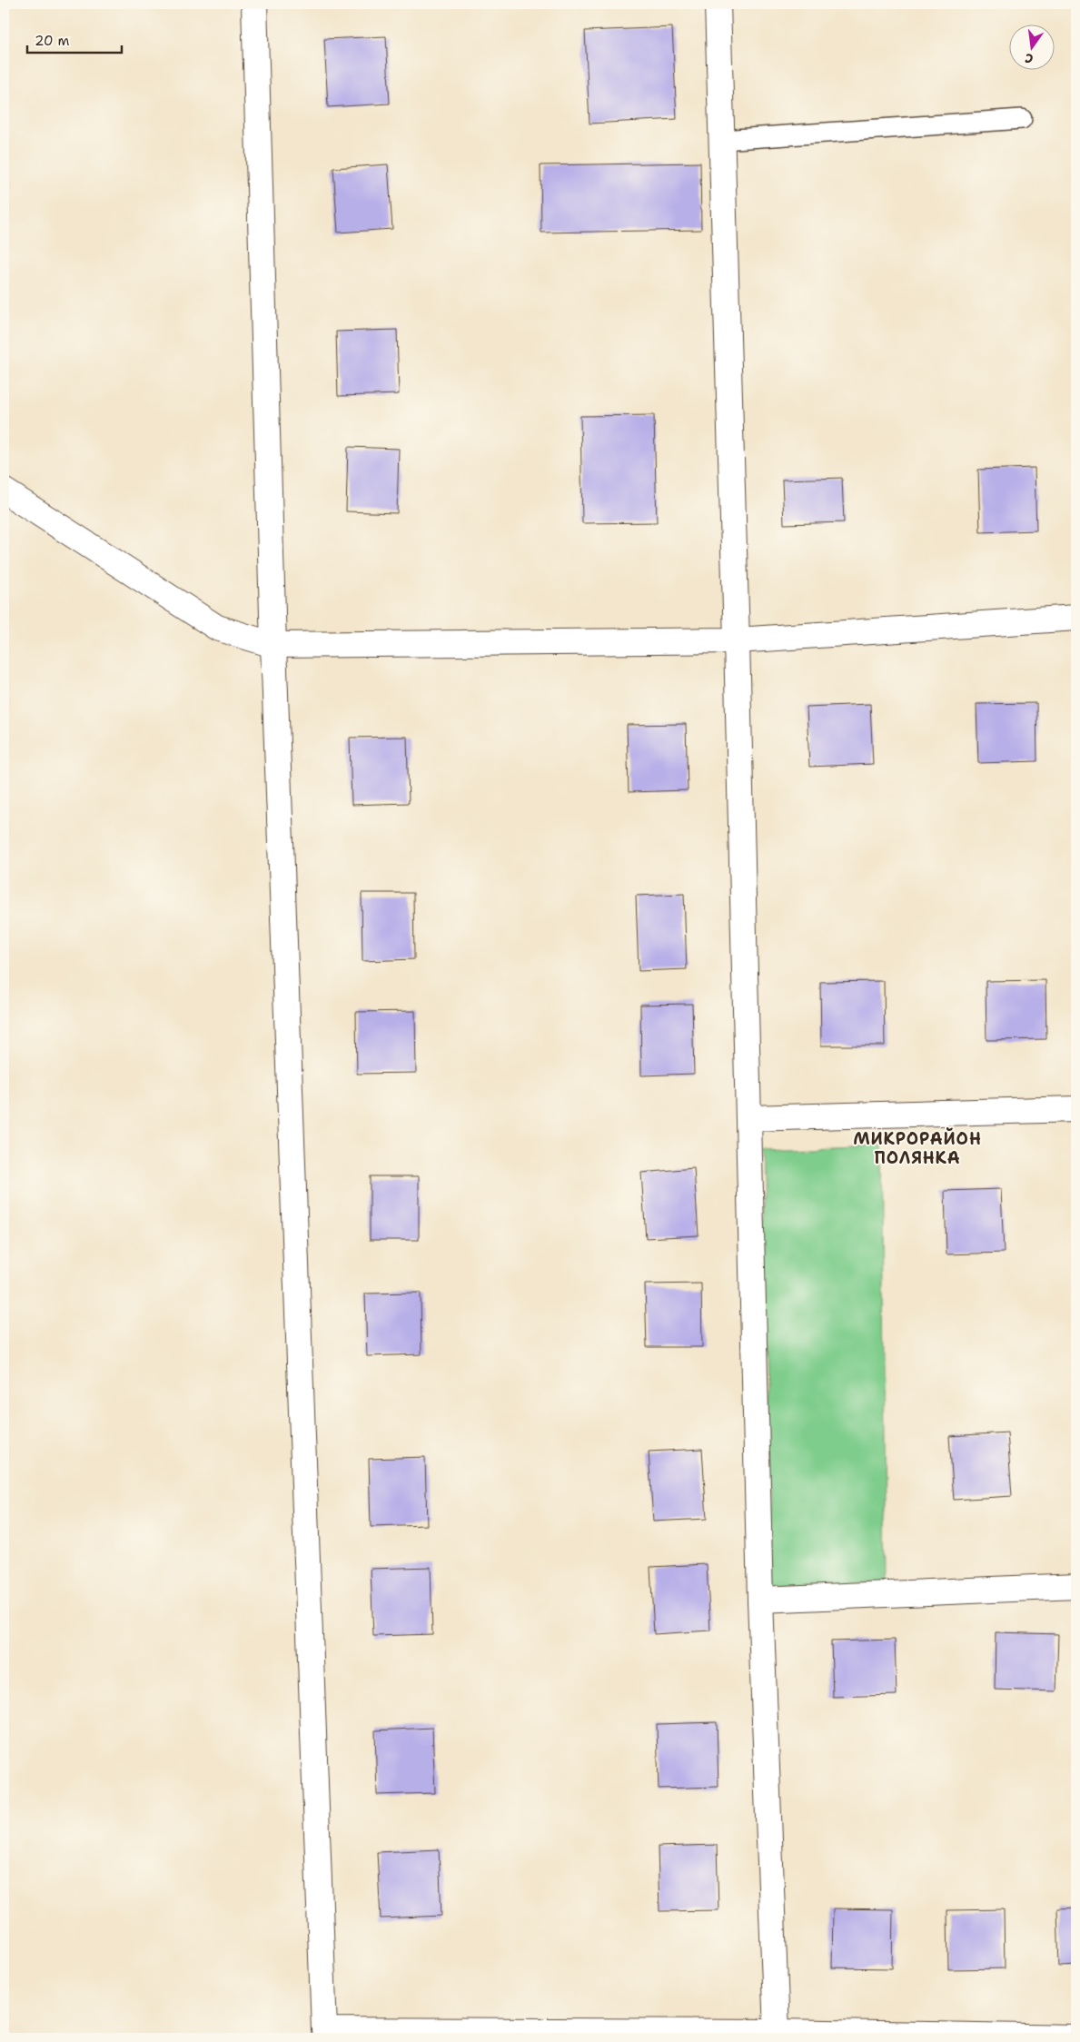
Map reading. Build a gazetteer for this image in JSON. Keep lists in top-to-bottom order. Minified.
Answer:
{"districts":["МИКРОРАЙОН ПОЛЯНКА"],"scale_bar":"20 m","north":"bottom"}
